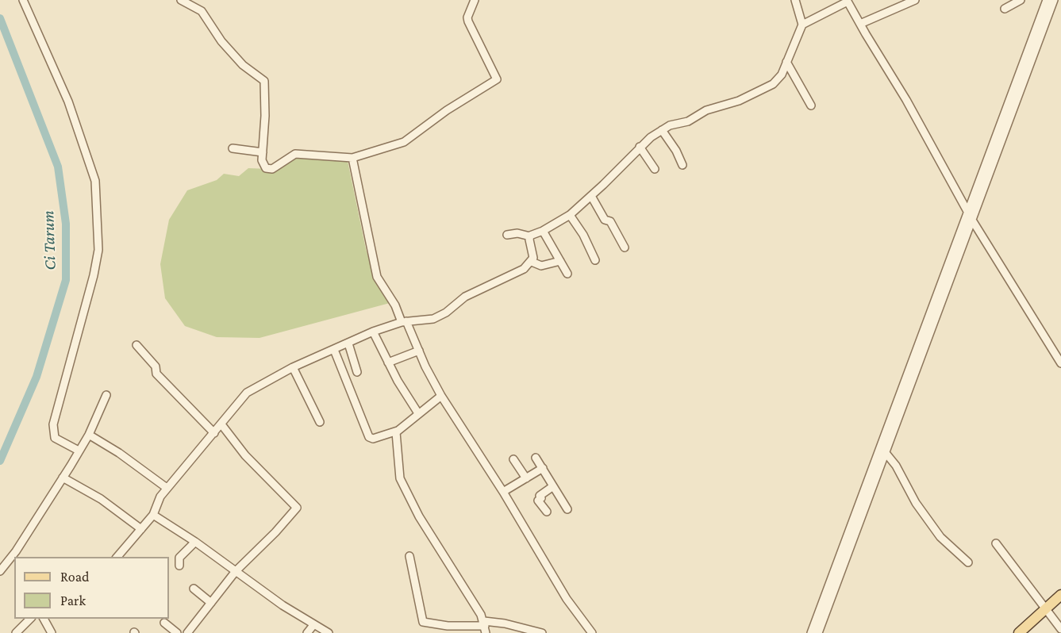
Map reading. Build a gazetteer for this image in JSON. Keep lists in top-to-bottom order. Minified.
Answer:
{"water":["Ci Tarum"],"legend":["Road","Park"]}
